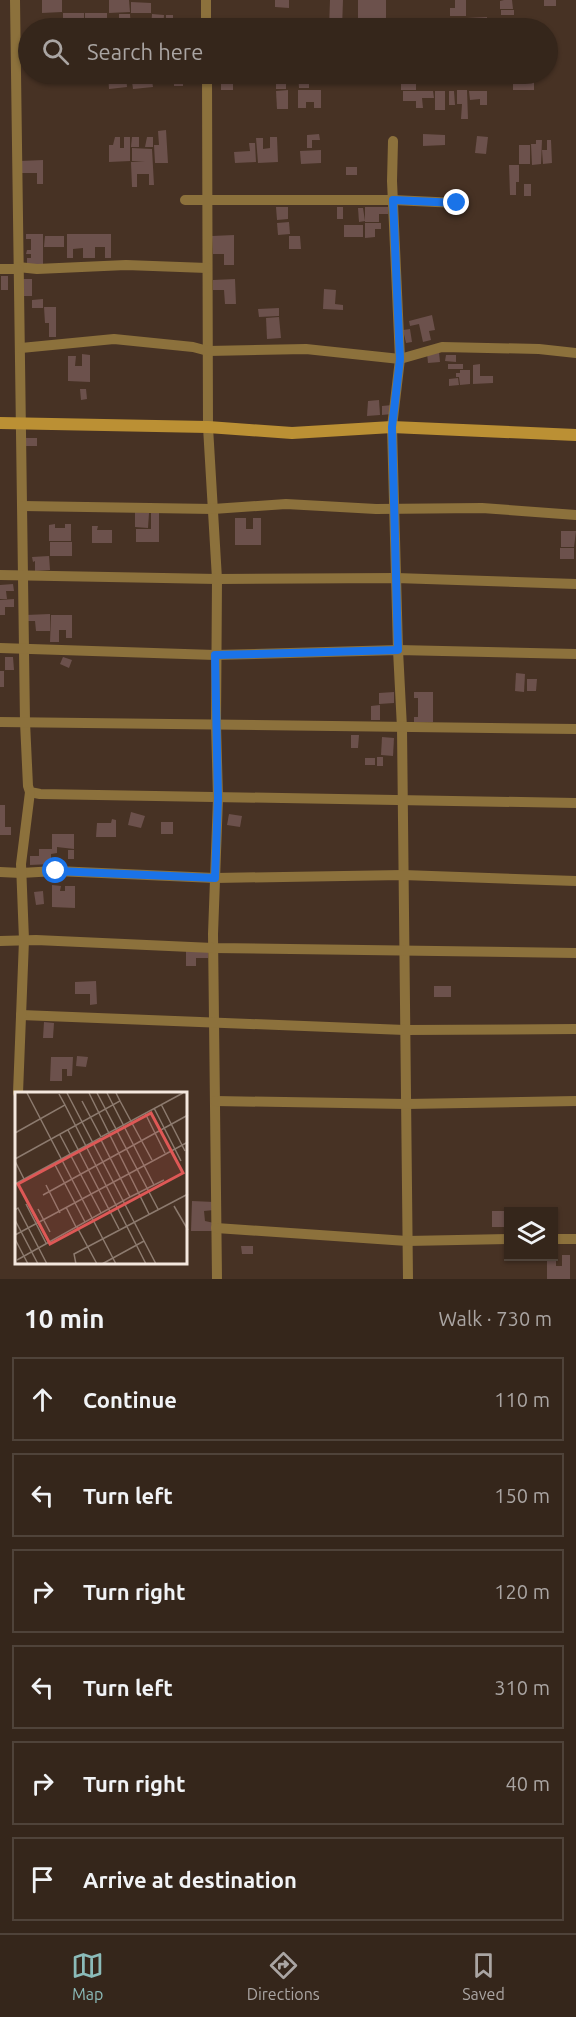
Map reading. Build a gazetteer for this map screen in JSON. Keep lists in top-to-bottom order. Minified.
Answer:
{"page":{"search":"Search here","heading":["10 min","Walk · 730 m"],"list":[["Continue","110 m"],["Turn left","150 m"],["Turn right","120 m"],["Turn left","310 m"],["Turn right","40 m"],"Arrive at destination"],"nav":["Map","Directions","Saved"]}}
